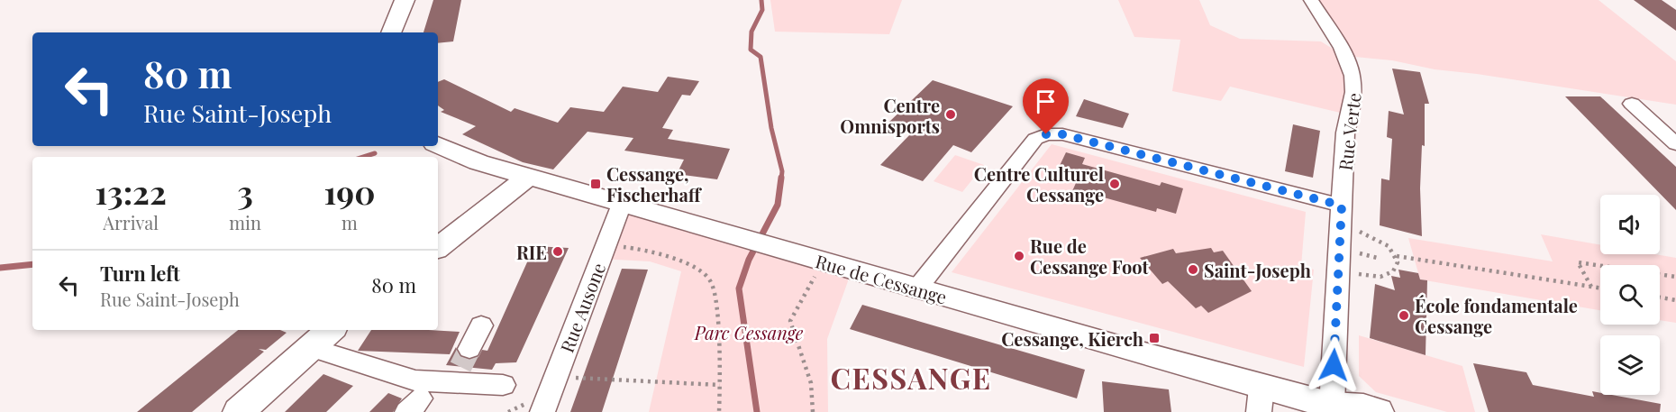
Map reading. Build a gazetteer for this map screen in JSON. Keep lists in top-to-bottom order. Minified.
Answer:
{"streets":{"main road":["Rue de Cessange"],"street":["Rue Verte","Rue Ausone"]},"crossings":[["Rue Verte","Rue de Cessange"],["Rue de Cessange","Rue Ausone"]],"districts":["CESSANGE"],"parks":["Parc Cessange"],"places":{"other":["Centre Omnisports","Centre Culturel Cessange","RIE","Rue de Cessange Foot","Saint-Joseph","École fondamentale Cessange"],"transit":["Cessange, Fischerhaff","Cessange, Kierch"]},"page":{"turn":["80 m","Rue Saint-Joseph"],"eta":["13:22","Arrival","3","min","190","m"],"list":[{"name":"Turn left","note":"Rue Saint-Joseph","value":"80 m"}]}}
